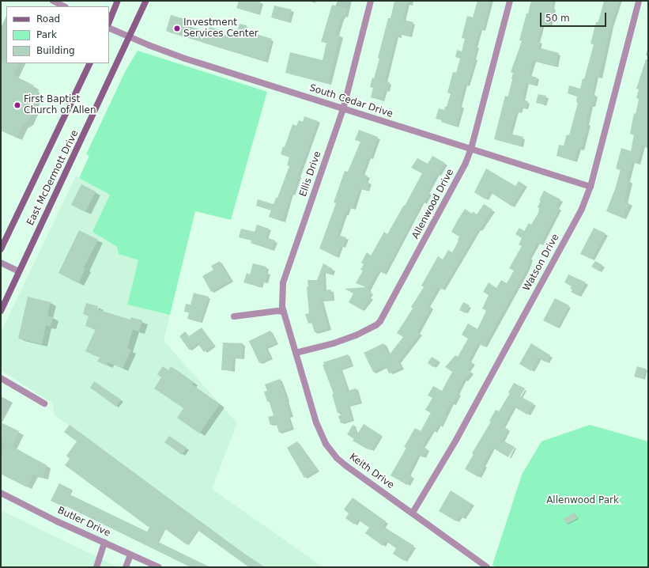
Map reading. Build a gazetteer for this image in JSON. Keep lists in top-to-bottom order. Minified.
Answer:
{"streets":{"main road":["East McDermott Drive"],"street":["South Cedar Drive","Ellis Drive","Allenwood Drive","Watson Drive","Keith Drive","Butler Drive"]},"crossings":[["South Cedar Drive","Ellis Drive"],["South Cedar Drive","East McDermott Drive"],["South Cedar Drive","Allenwood Drive"],["South Cedar Drive","Watson Drive"],["Ellis Drive","Allenwood Drive"],["Ellis Drive","Keith Drive"],["Allenwood Drive","Keith Drive"],["Watson Drive","Keith Drive"]],"parks":["Allenwood Park"],"places":["Investment Services Center","First Baptist Church of Allen"],"legend":["Road","Park","Building"],"scale_bar":"50 m"}
